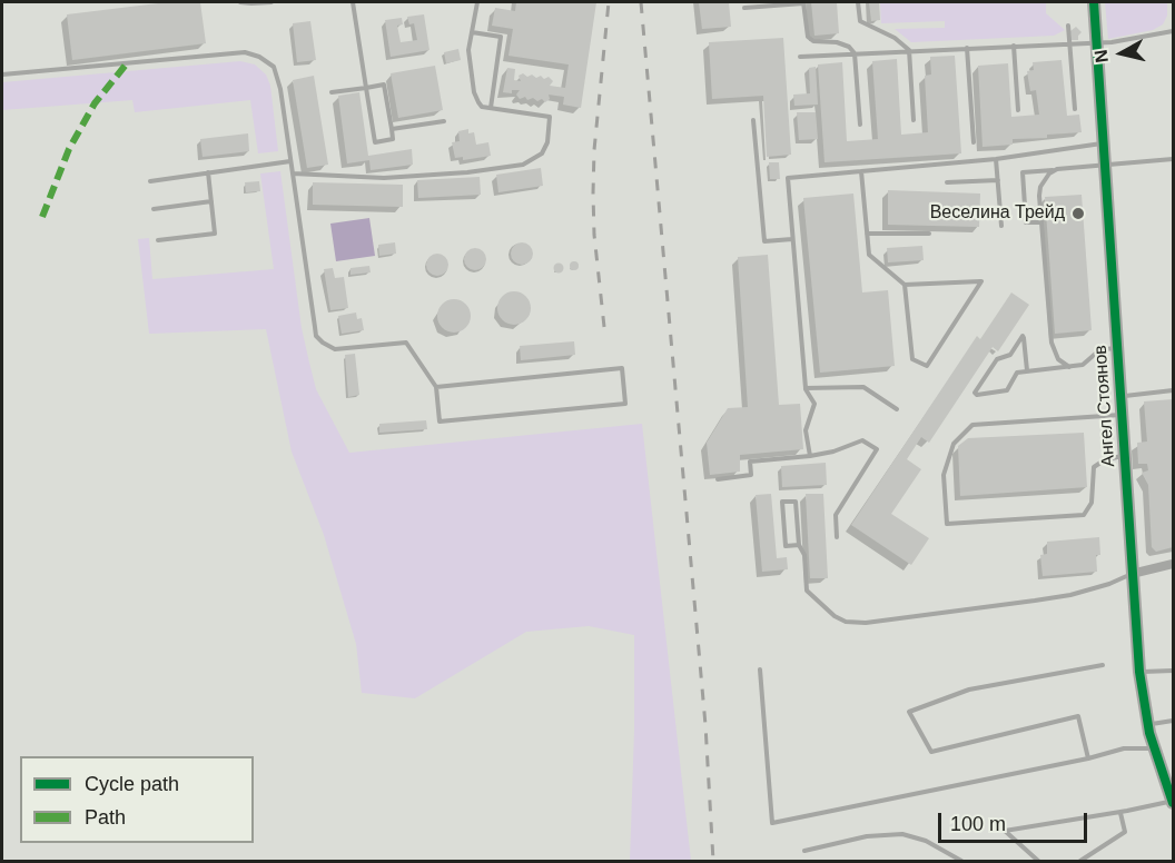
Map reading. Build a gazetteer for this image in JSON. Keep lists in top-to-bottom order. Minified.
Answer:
{"streets":{"street":["Ангел Стоянов"]},"places":["Веселина Трейд"],"legend":["Cycle path","Path"],"scale_bar":"100 m","north":"left"}
